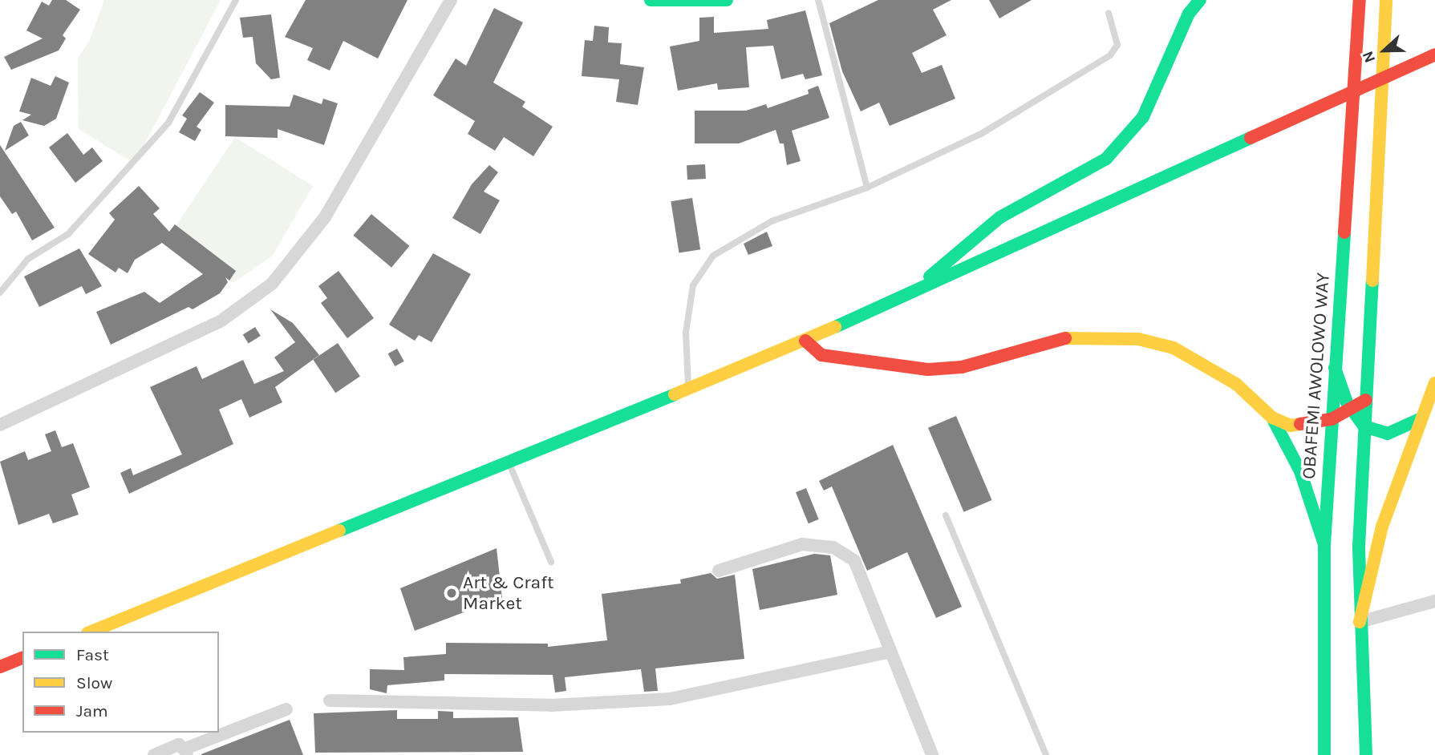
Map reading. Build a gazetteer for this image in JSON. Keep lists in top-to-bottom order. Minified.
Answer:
{"streets":{"main road":["OBAFEMI AWOLOWO WAY"]},"places":["Art & Craft Market"],"legend":["Fast","Slow","Jam"],"north":"left"}
